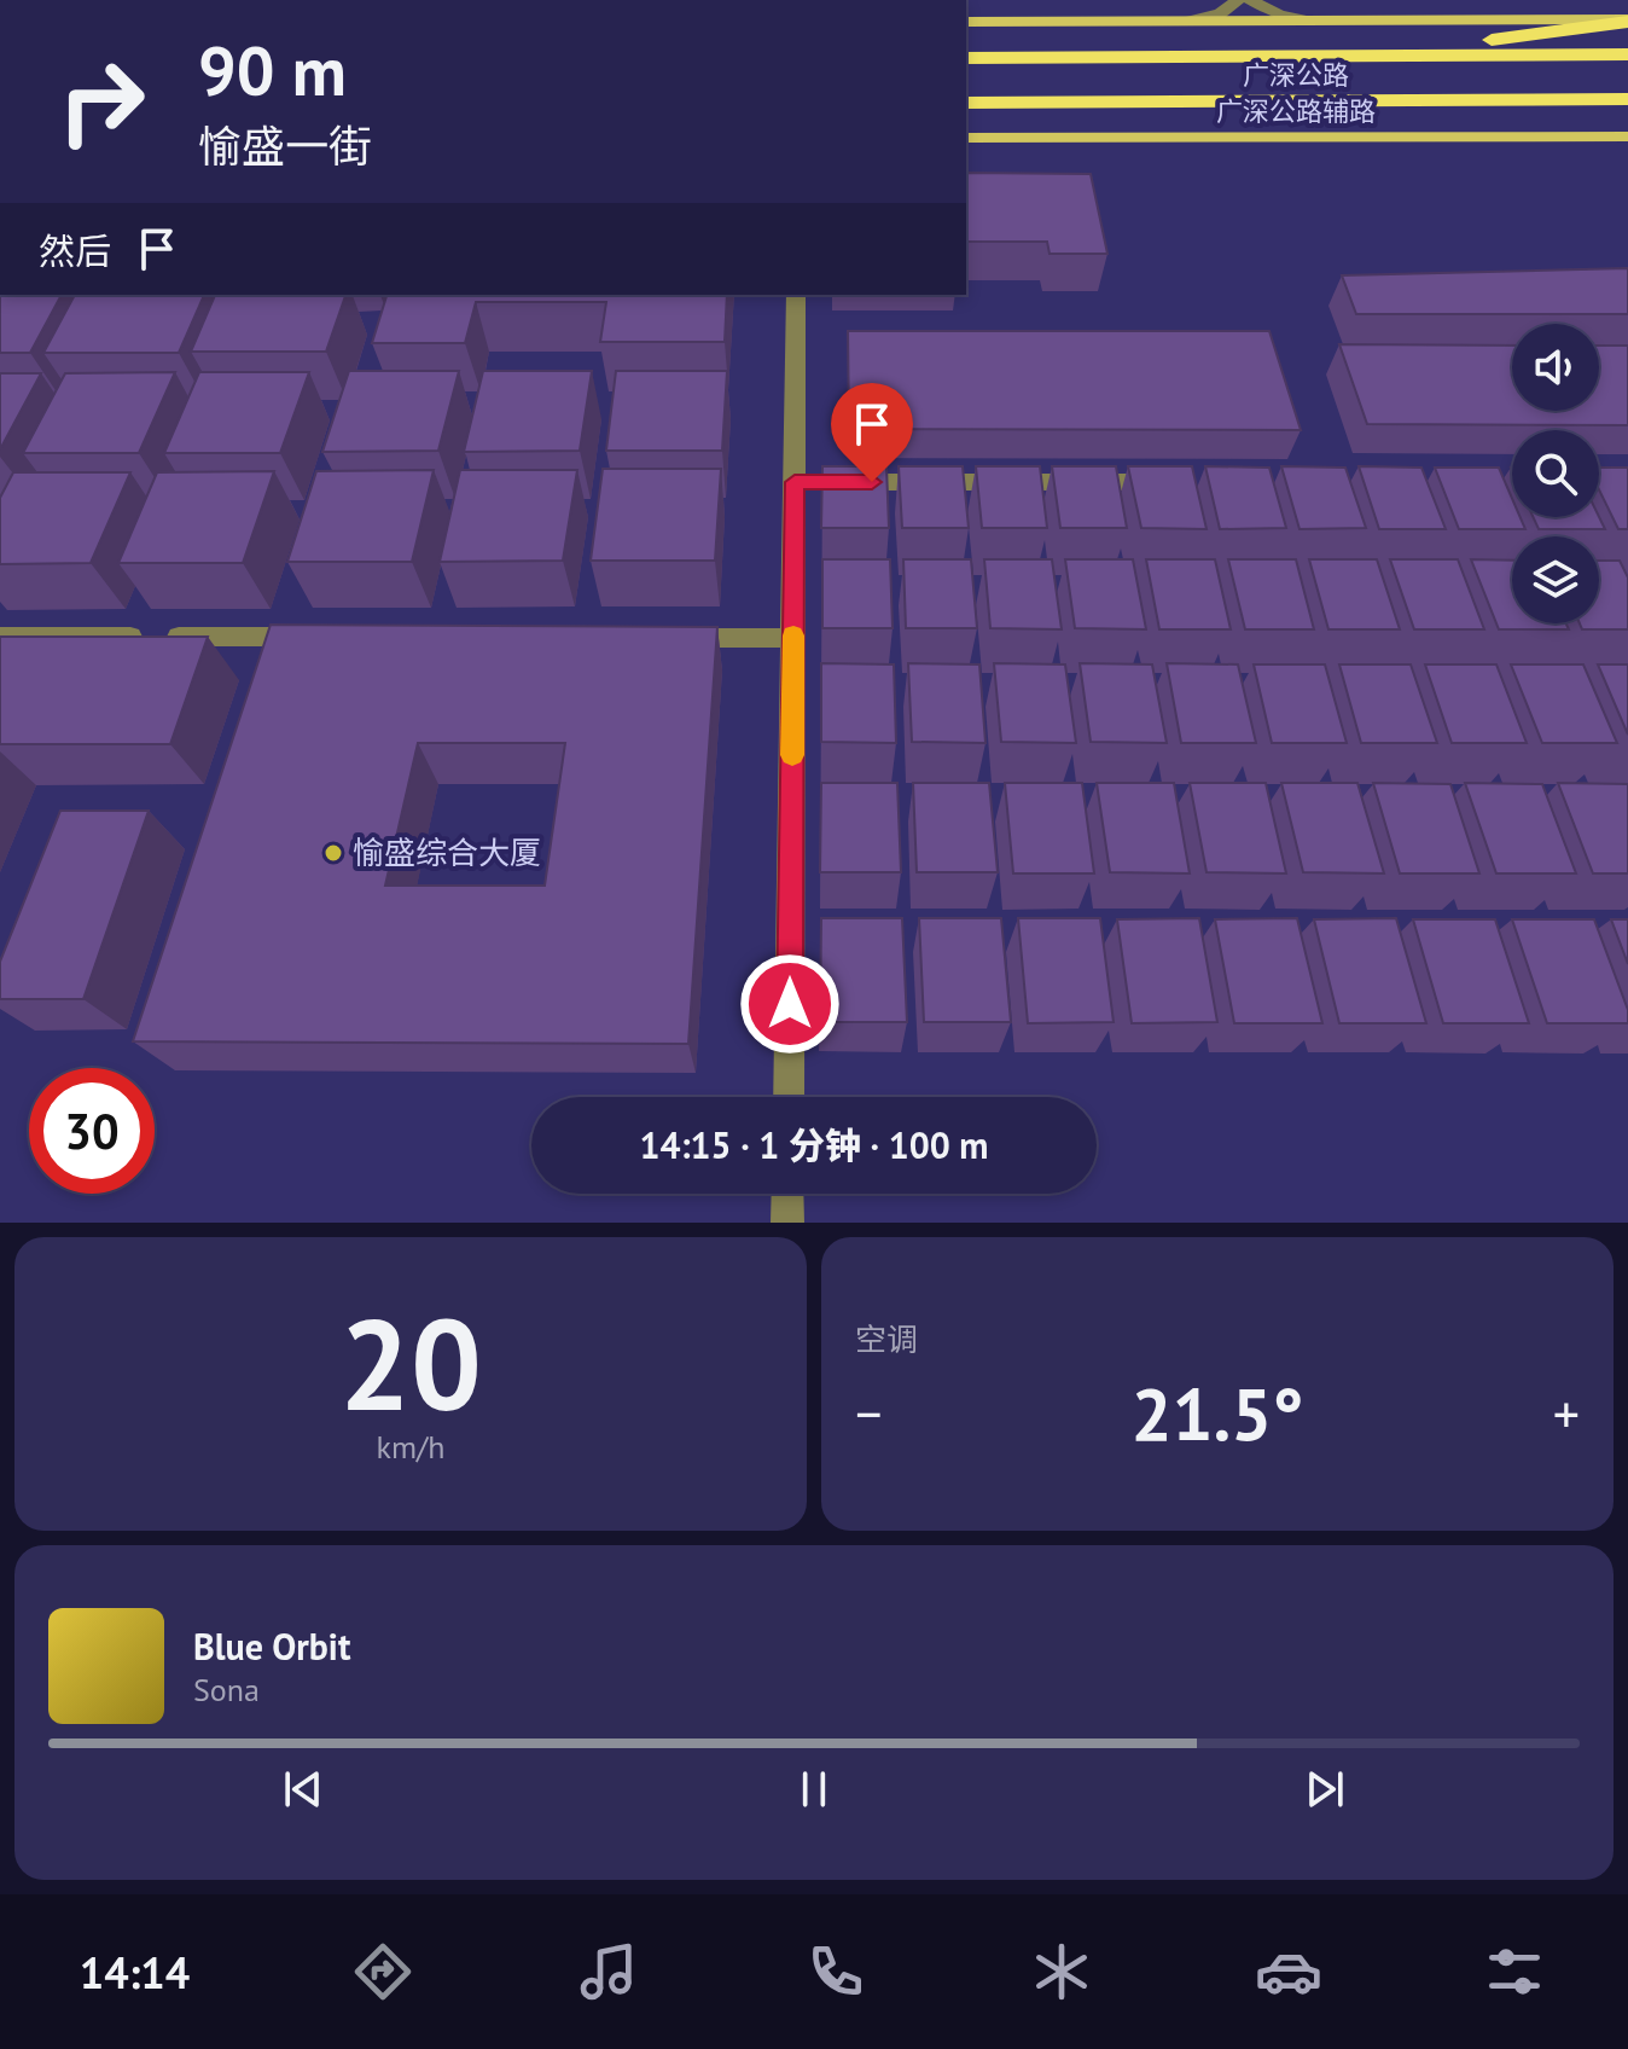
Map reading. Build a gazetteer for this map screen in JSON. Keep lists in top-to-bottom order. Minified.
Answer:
{"streets":{"highway":["广深公路"],"main road":["广深公路辅路"]},"places":["愉盛综合大厦"],"page":{"turn":["90 m","愉盛一街"],"then":"然后","limit":"30","trip":"14:15 · 1 分钟 · 100 m","tile":[["20","km/h"],"空调"],"heat":["−","21.5°","+"],"song":["Blue Orbit","Sona"],"tabs":"14:14"}}
